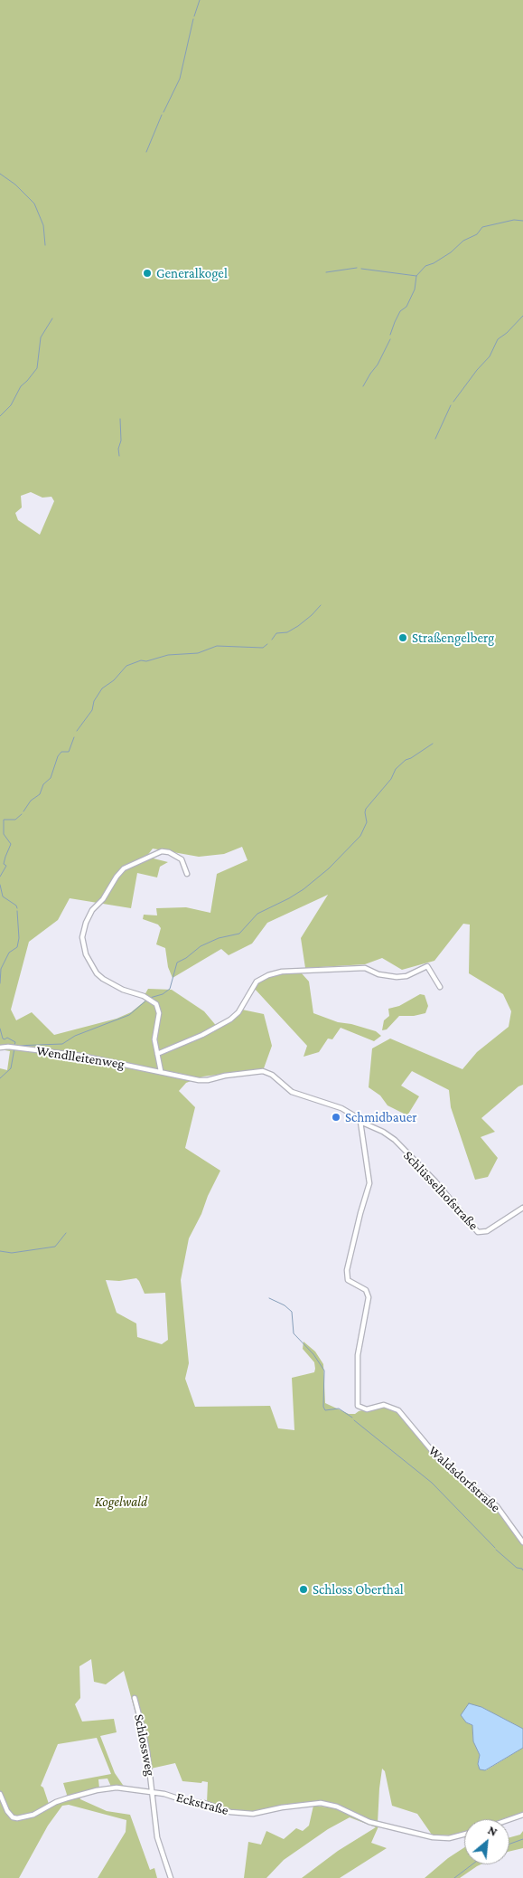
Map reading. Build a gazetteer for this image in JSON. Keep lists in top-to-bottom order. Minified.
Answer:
{"streets":{"street":["Wendlleitenweg","Schlüsselhofstraße","Waldsdorfstraße","Schlossweg","Eckstraße"]},"crossings":[["Schlüsselhofstraße","Waldsdorfstraße"],["Schlossweg","Eckstraße"]],"parks":["Kogelwald"],"places":["Generalkogel","Straßengelberg","Schmidbauer","Schloss Oberthal"],"north":"top right"}
